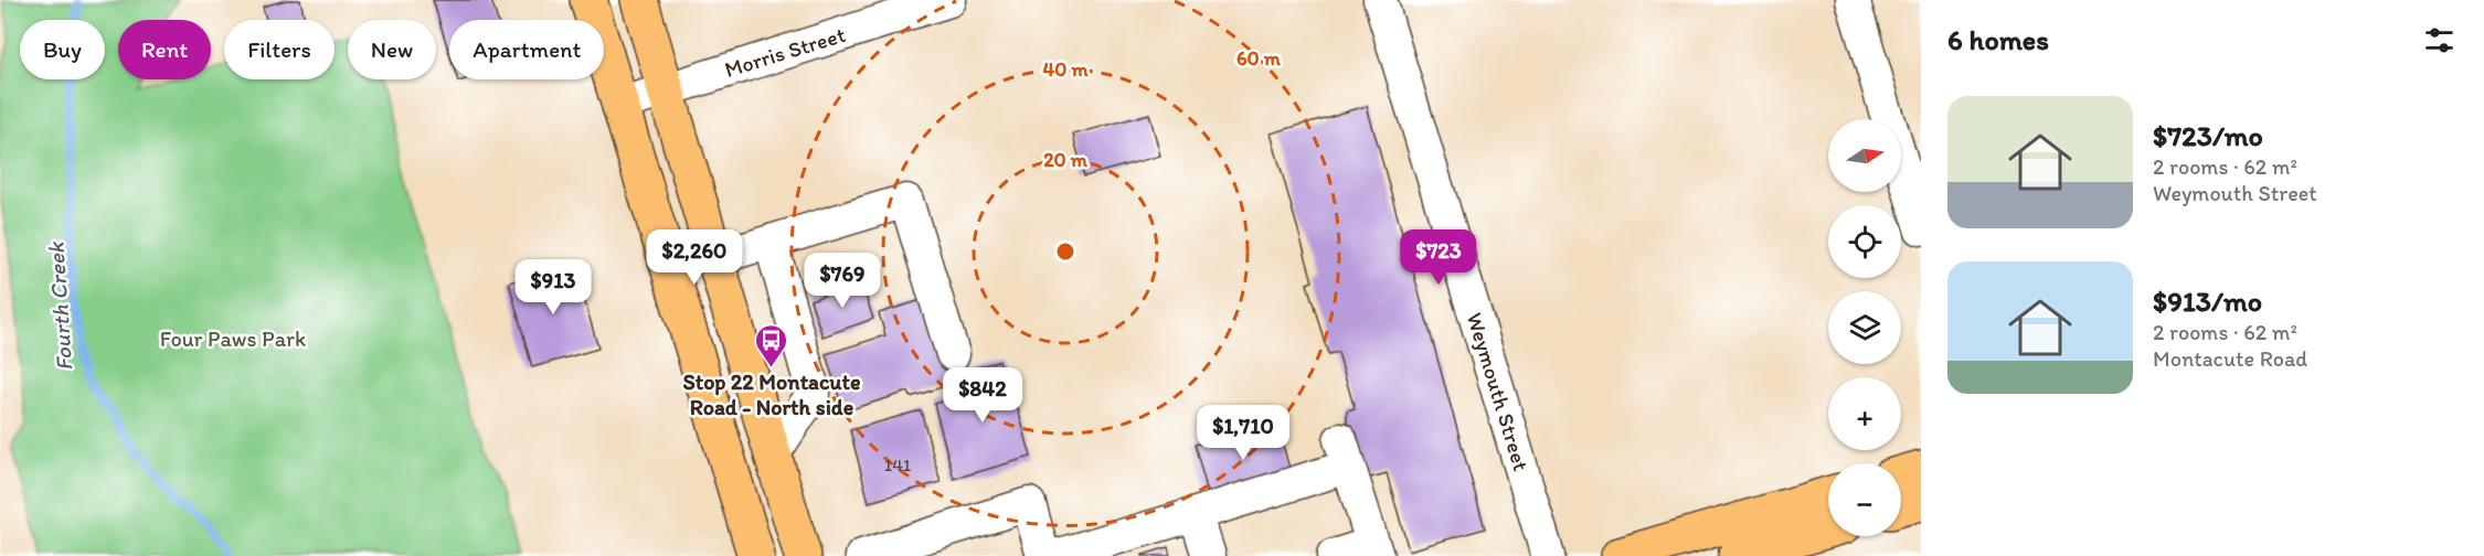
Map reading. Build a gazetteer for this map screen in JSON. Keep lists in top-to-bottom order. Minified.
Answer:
{"streets":{"street":["Morris Street","Weymouth Street"]},"water":["Fourth Creek"],"parks":["Four Paws Park"],"places":{"bus stop":["Stop 22 Montacute Road - North side"]},"house_numbers":["141"],"north":"right","page":{"heading":"6 homes","chip":["Buy","Rent","Filters","New","Apartment"],"list":[{"name":"$723/mo","note":"2 rooms · 62 m² · Weymouth Street"},{"name":"$913/mo","note":"2 rooms · 62 m² · Montacute Road"}],"map_buttons":["+","−"],"price":["$2,260","$723","$769","$913","$842","$1,710"]},"rings":["60 m","40 m","20 m"]}
